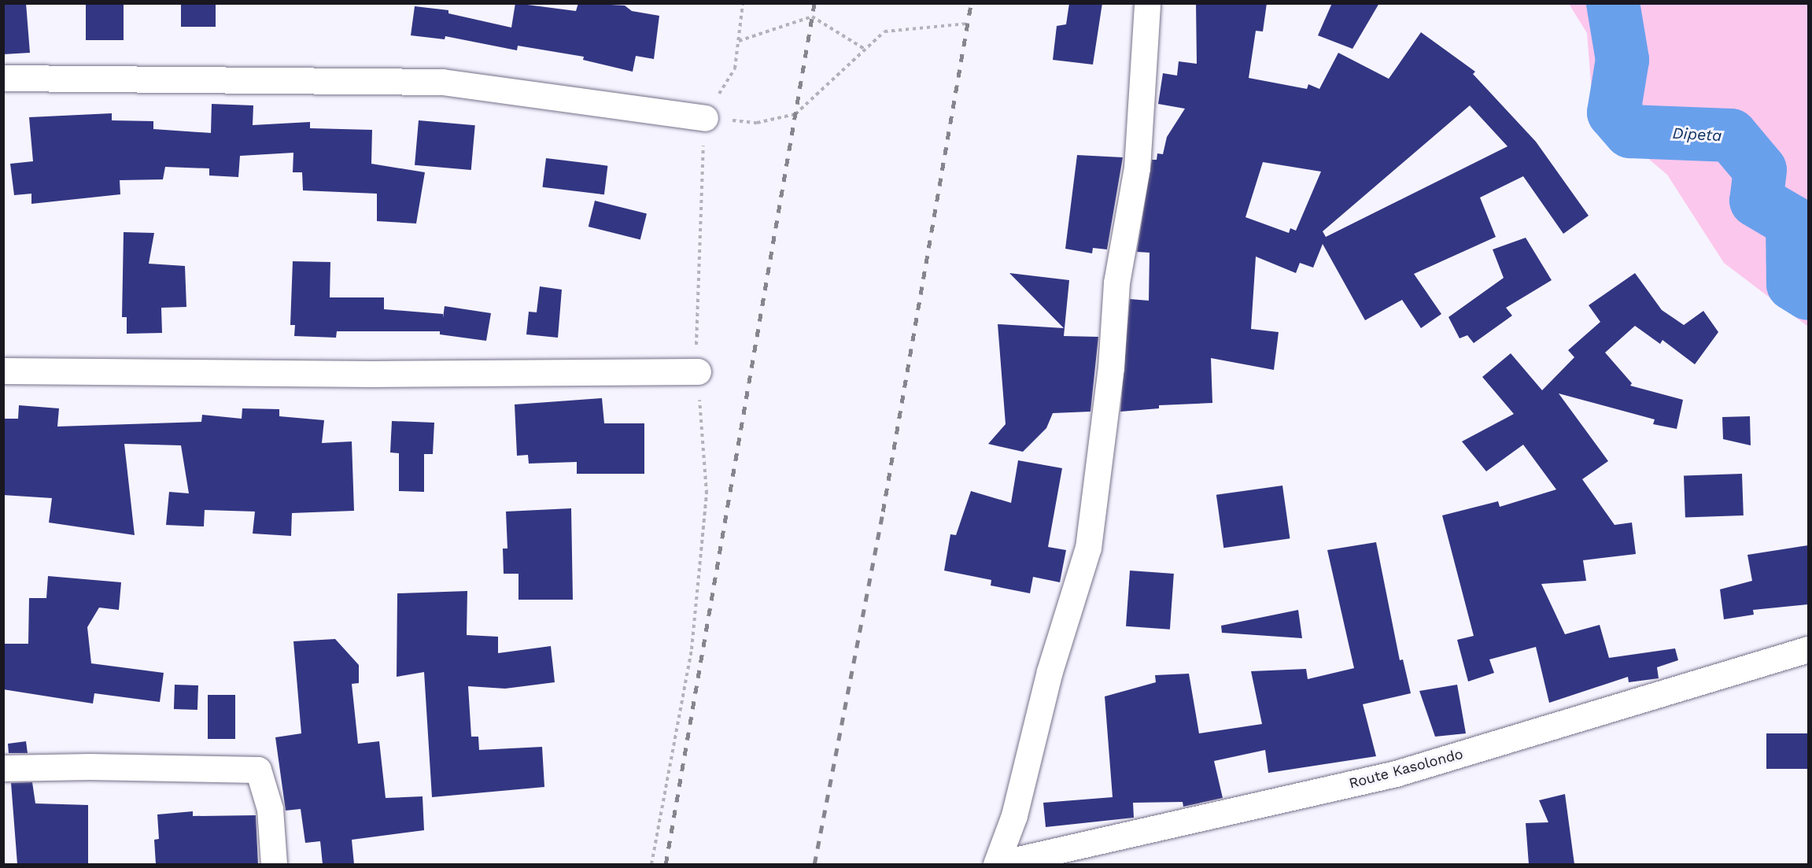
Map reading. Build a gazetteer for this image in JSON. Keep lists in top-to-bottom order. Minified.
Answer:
{"streets":{"street":["Route Kasolondo"]},"water":["Dipeta"]}
